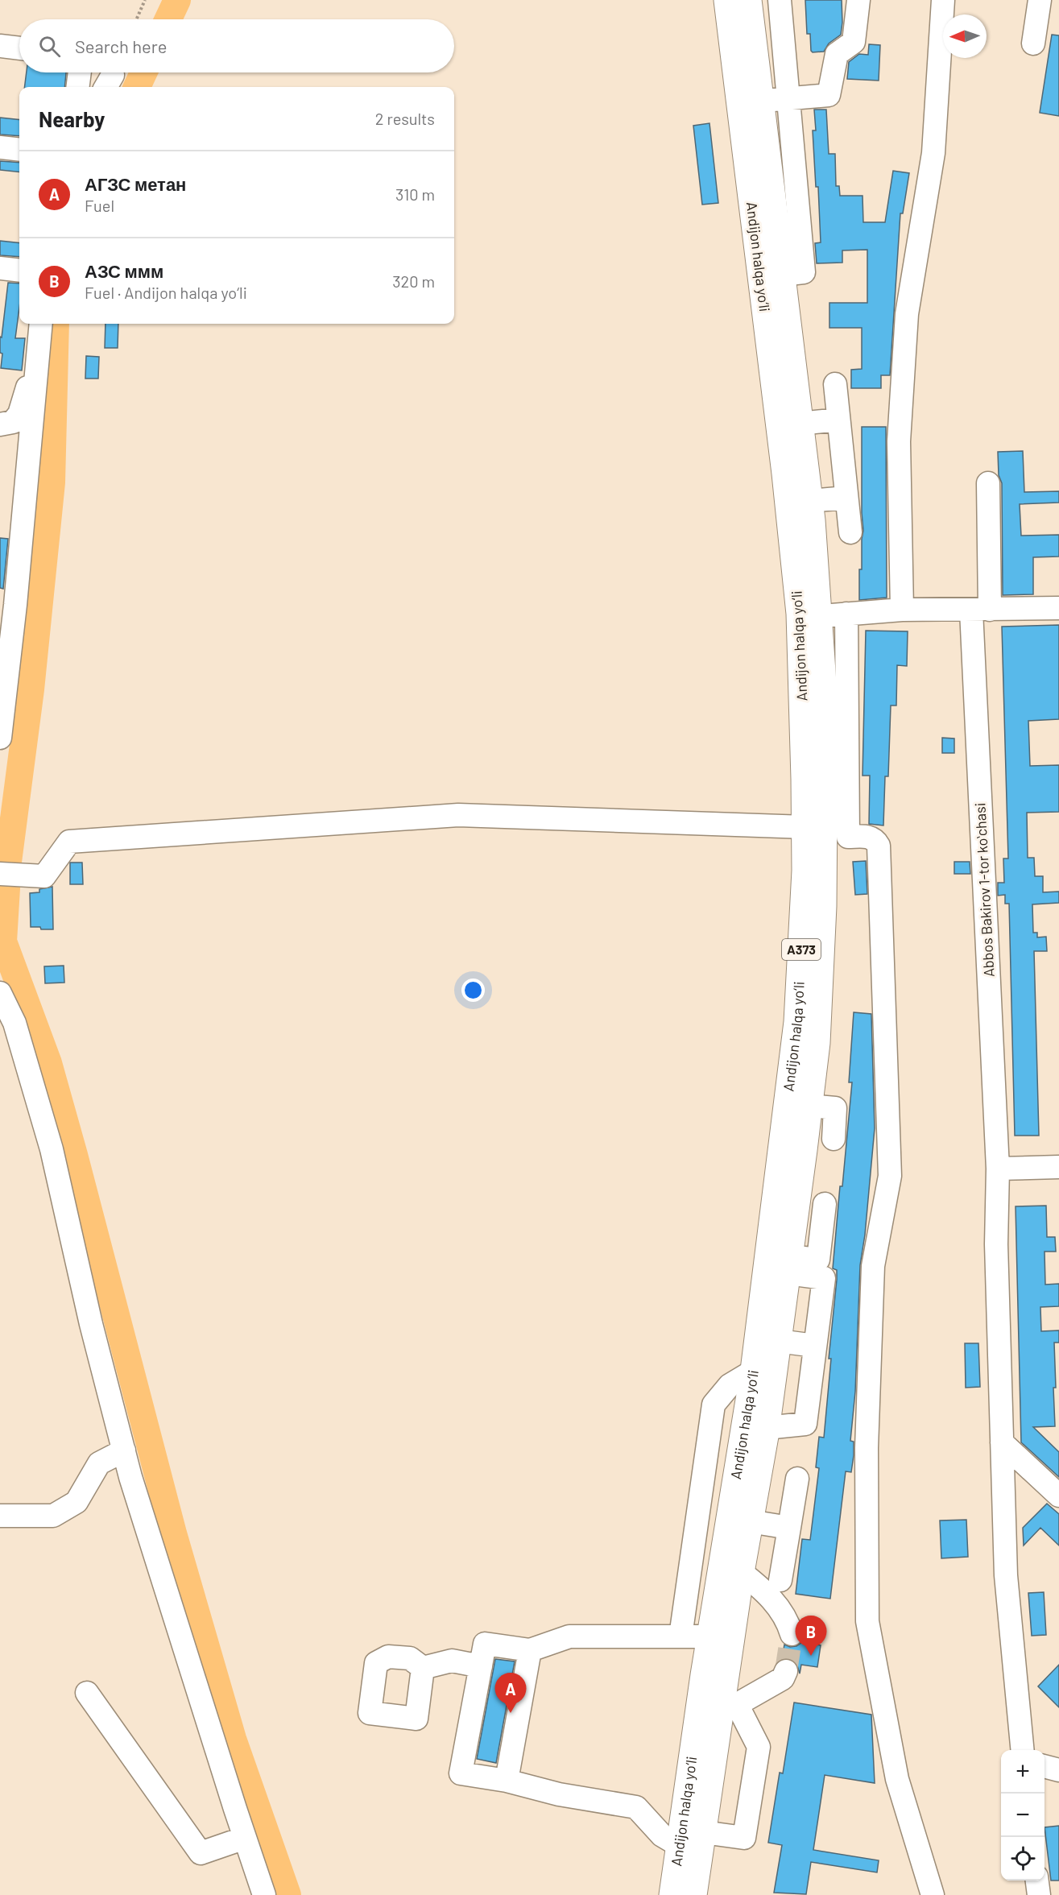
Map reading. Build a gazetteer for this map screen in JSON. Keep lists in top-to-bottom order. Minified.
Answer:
{"streets":{"highway":["Andijon halqa yo‘li","A373"],"street":["Abbos Bakirov 1-tor koʻchasi"]},"north":"left","page":{"search":"Search here","heading":["Nearby","2 results"],"list":[{"mark":"A","name":"АГЗС метан","note":"Fuel","value":"310 m"},{"mark":"B","name":"АЗС ммм","note":"Fuel · Andijon halqa yo‘li","value":"320 m"}],"pins":["B","A"],"map_buttons":["+","−"]}}
